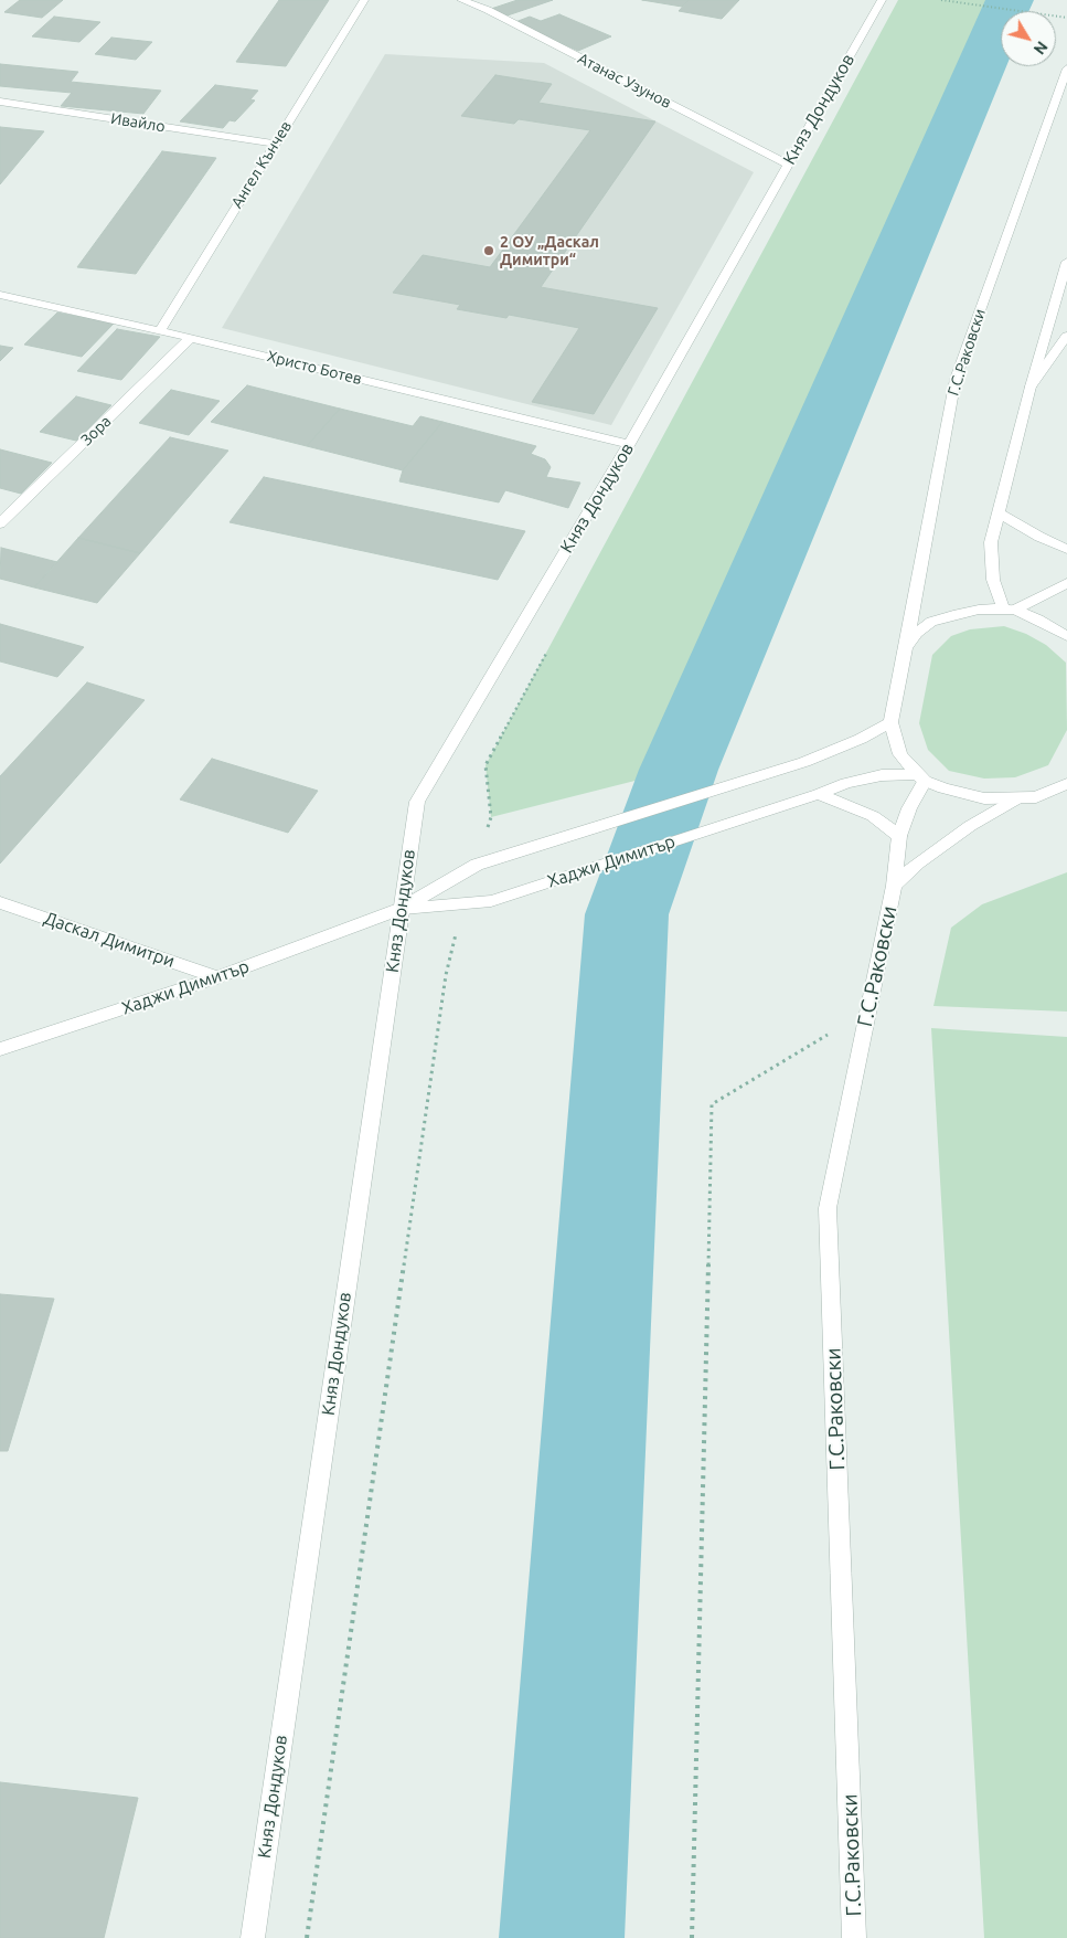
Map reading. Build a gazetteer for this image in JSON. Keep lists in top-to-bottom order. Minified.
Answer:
{"streets":{"street":["Атанас Узунов","Княз Дондуков","Ивайло","Ангел Кънчев","Г.С.Раковски","Христо Ботев","Зора","Хаджи Димитър","Даскал Димитри"]},"crossings":[["Атанас Узунов","Княз Дондуков"],["Княз Дондуков","Христо Ботев"],["Княз Дондуков","Хаджи Димитър"],["Ивайло","Ангел Кънчев"],["Ангел Кънчев","Христо Ботев"],["Г.С.Раковски","Хаджи Димитър"],["Христо Ботев","Зора"],["Хаджи Димитър","Даскал Димитри"]],"places":["2 ОУ „Даскал Димитри“"],"north":"bottom right"}
